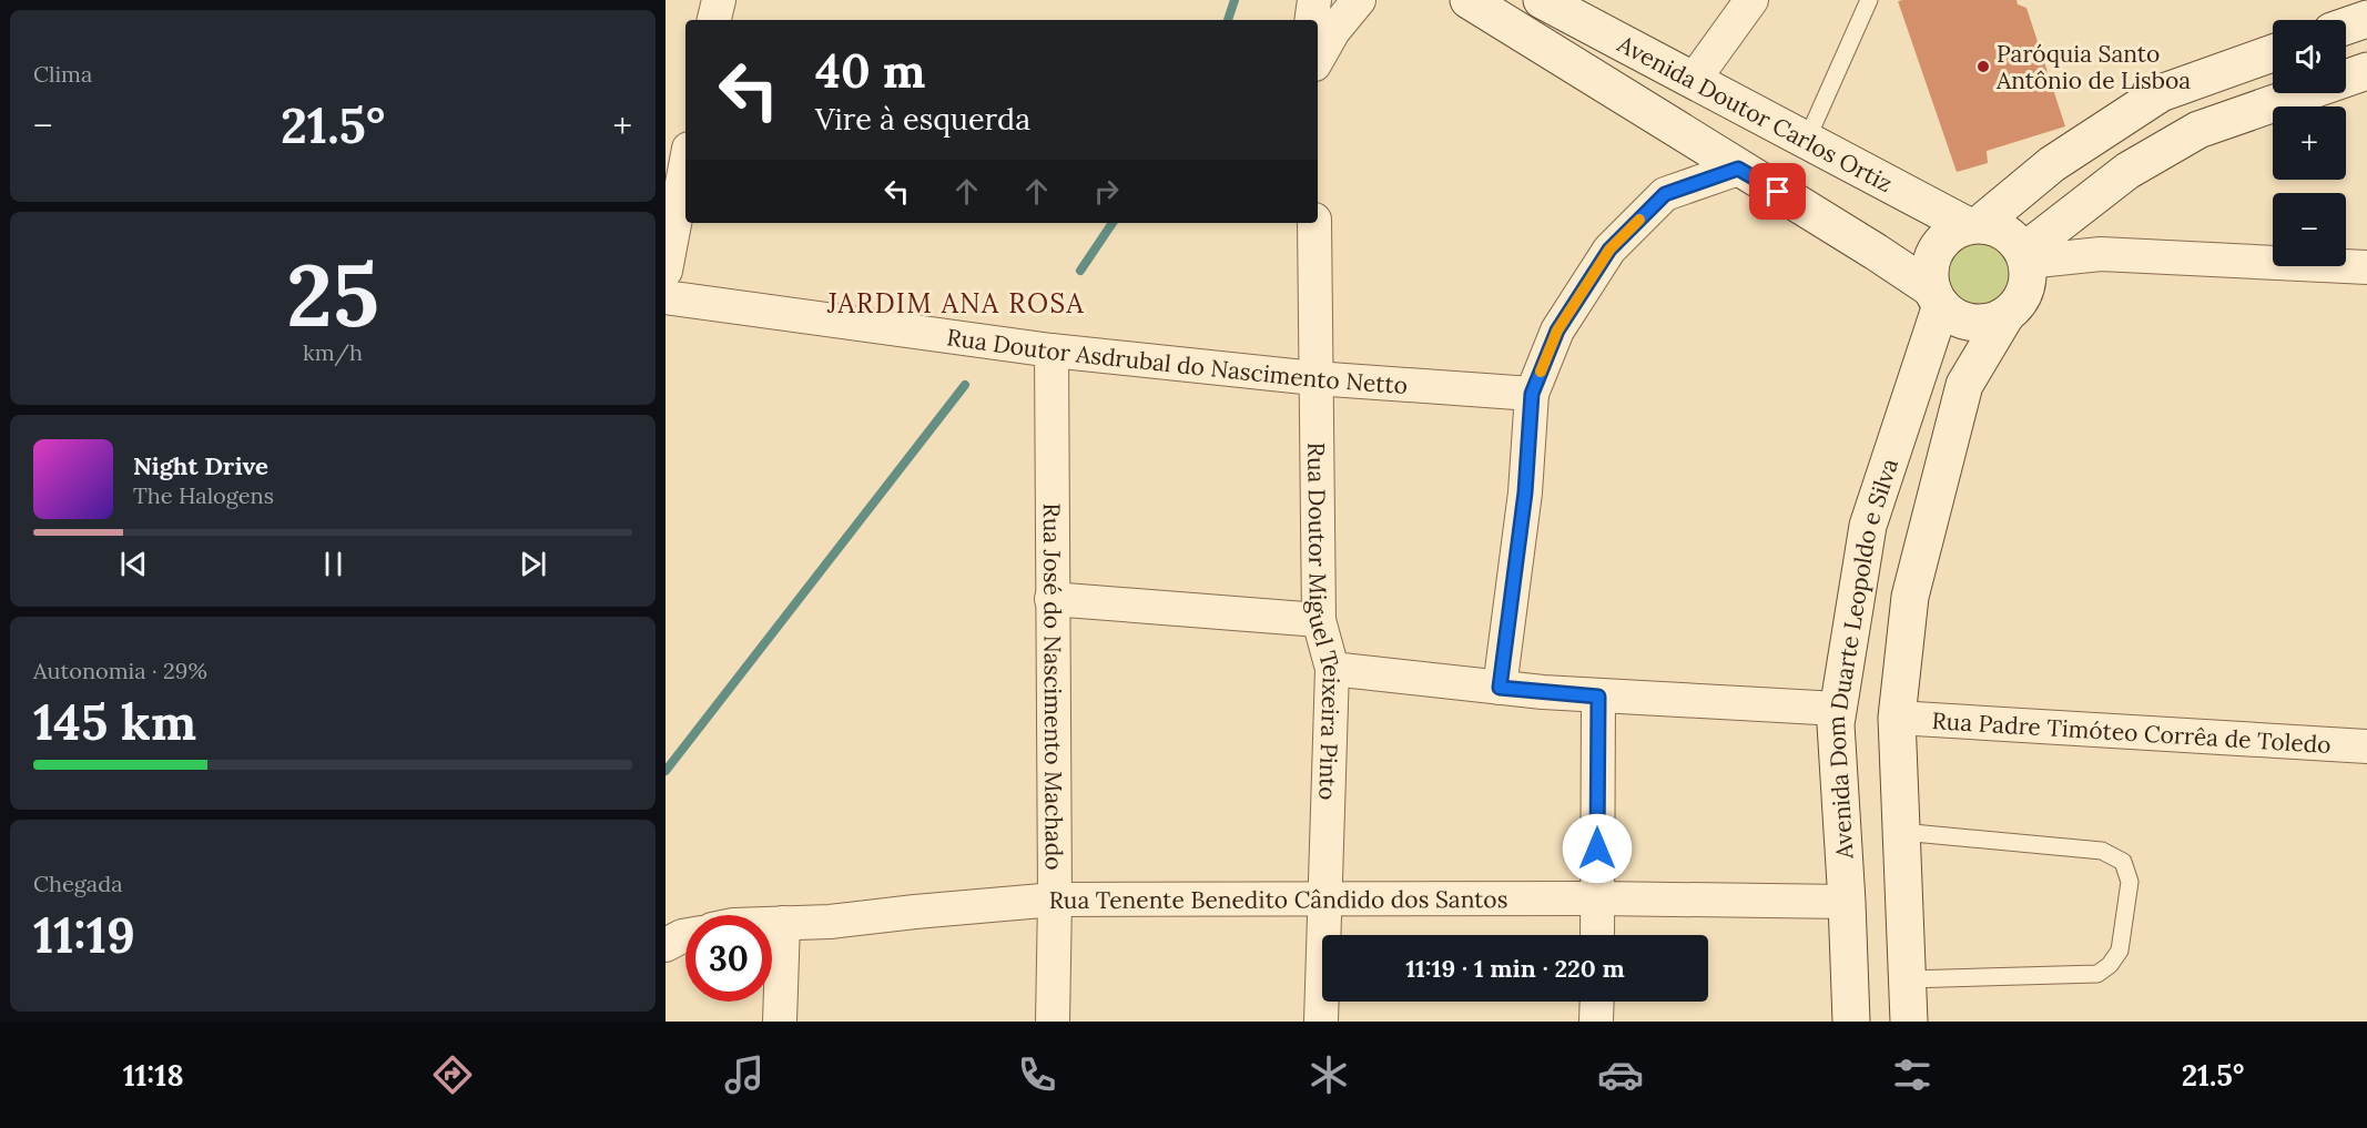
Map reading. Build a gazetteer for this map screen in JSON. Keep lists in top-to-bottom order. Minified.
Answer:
{"streets":{"main road":["Avenida Doutor Carlos Ortiz","Avenida Dom Duarte Leopoldo e Silva"],"street":["Rua Doutor Asdrubal do Nascimento Netto","Rua Doutor Miguel Teixeira Pinto","Rua José do Nascimento Machado","Rua Padre Timóteo Corrêa de Toledo","Rua Tenente Benedito Cândido dos Santos"]},"crossings":[["Avenida Doutor Carlos Ortiz","Avenida Dom Duarte Leopoldo e Silva"],["Rua Doutor Asdrubal do Nascimento Netto","Rua Doutor Miguel Teixeira Pinto"],["Rua Doutor Asdrubal do Nascimento Netto","Rua José do Nascimento Machado"],["Rua Doutor Miguel Teixeira Pinto","Rua Tenente Benedito Cândido dos Santos"],["Avenida Dom Duarte Leopoldo e Silva","Rua Padre Timóteo Corrêa de Toledo"],["Avenida Dom Duarte Leopoldo e Silva","Rua Tenente Benedito Cândido dos Santos"],["Rua José do Nascimento Machado","Rua Tenente Benedito Cândido dos Santos"]],"districts":["JARDIM ANA ROSA"],"places":["Paróquia Santo Antônio de Lisboa"],"page":{"tile":["Clima",["25","km/h"],["Autonomia · 29%","145 km"],["Chegada","11:19"]],"map_buttons":["+","−"],"turn":["40 m","Vire à esquerda"],"heat":["−","21.5°","+"],"song":["Night Drive","The Halogens"],"limit":"30","trip":"11:19 · 1 min · 220 m","tabs":["11:18","21.5°"]}}
